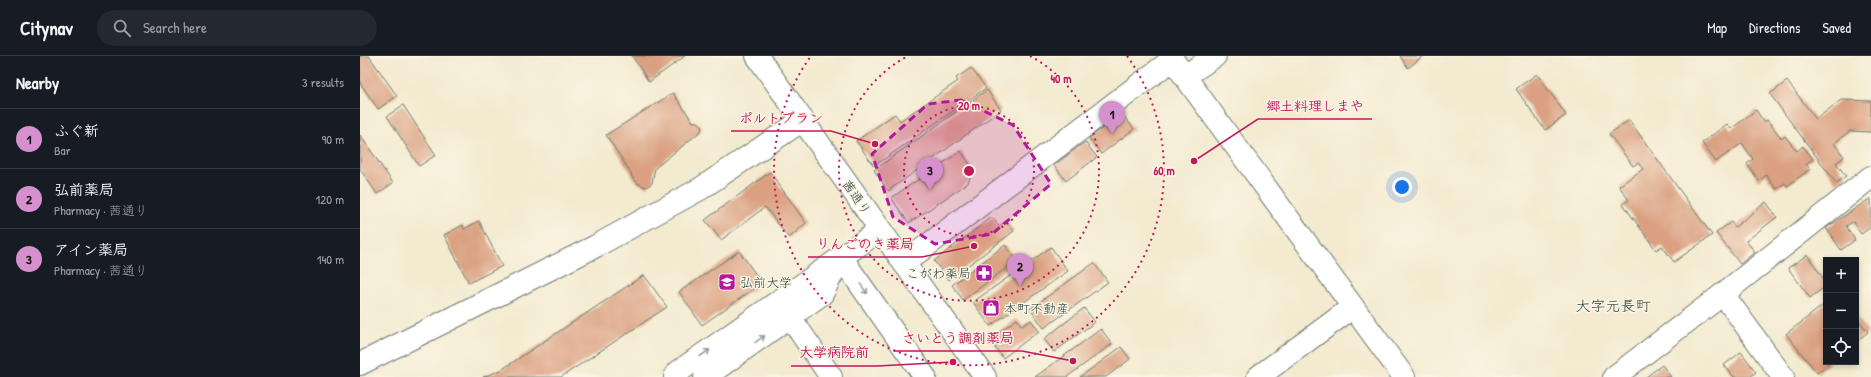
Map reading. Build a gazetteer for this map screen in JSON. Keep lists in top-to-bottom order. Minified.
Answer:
{"streets":{"street":["茜通り"]},"districts":["大字元長町"],"places":{"other":["ポルトブラン","郷土料理しまや","りんごのき薬局","さいとう調剤薬局","大学病院前"],"pharmacy":["こがわ薬局"],"school or university":["弘前大学"],"shop":["本町不動産"]},"page":{"header":"Citynav","search":"Search here","nav":["Map","Directions","Saved"],"heading":["Nearby","3 results"],"pins":["1","3","2"],"list":[{"mark":"1","name":"ふぐ新","note":"Bar","value":"90 m"},{"mark":"2","name":"弘前薬局","note":"Pharmacy · 茜通り","value":"120 m"},{"mark":"3","name":"アイン薬局","note":"Pharmacy · 茜通り","value":"140 m"}],"map_buttons":["+","−"]},"rings":["40 m","20 m","60 m"]}
